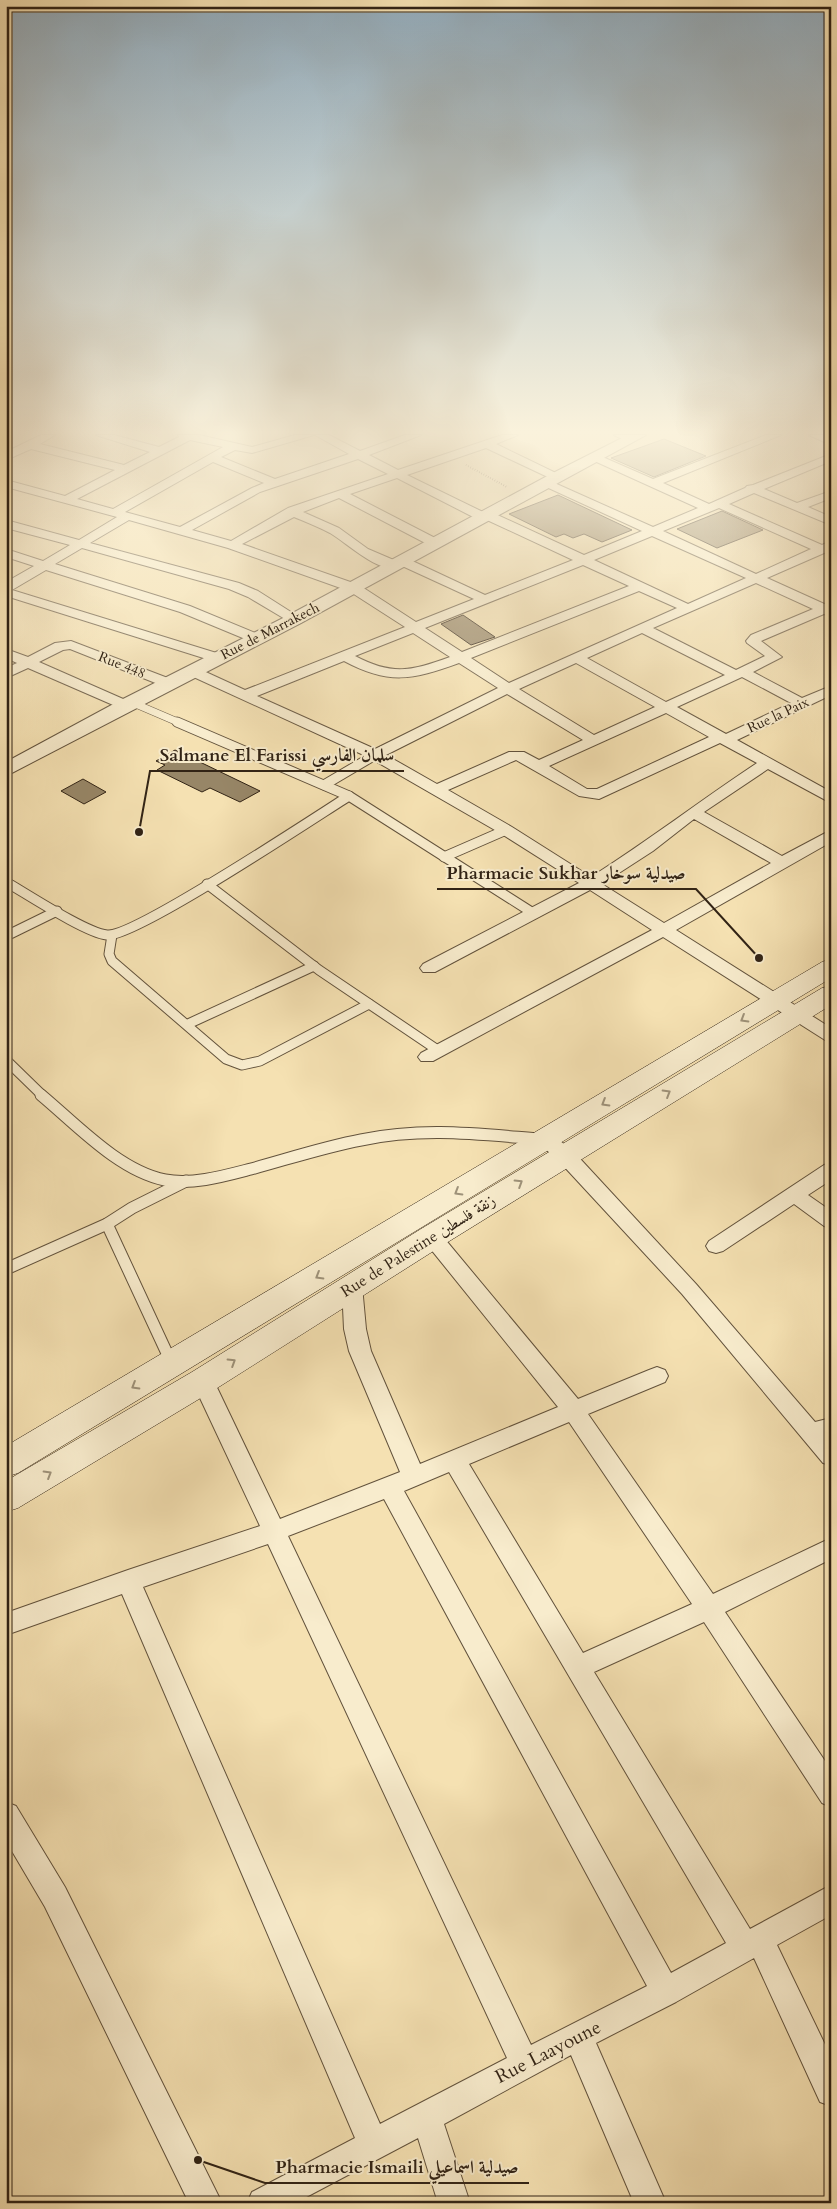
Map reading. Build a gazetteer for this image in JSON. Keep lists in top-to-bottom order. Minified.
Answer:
{"streets":{"main road":["Rue de Palestine زنقة فلسطين"],"street":["Rue de Marrakech","Rue 448","Rue la Paix","Rue Laayoune"]},"crossings":[["Rue de Marrakech","Rue 448"]],"places":["Salmane El Farissi سلمان الفارسي","Pharmacie Sukhar صيدلية سوخار","Pharmacie Ismaili صيدلية اسماعيلي"]}
